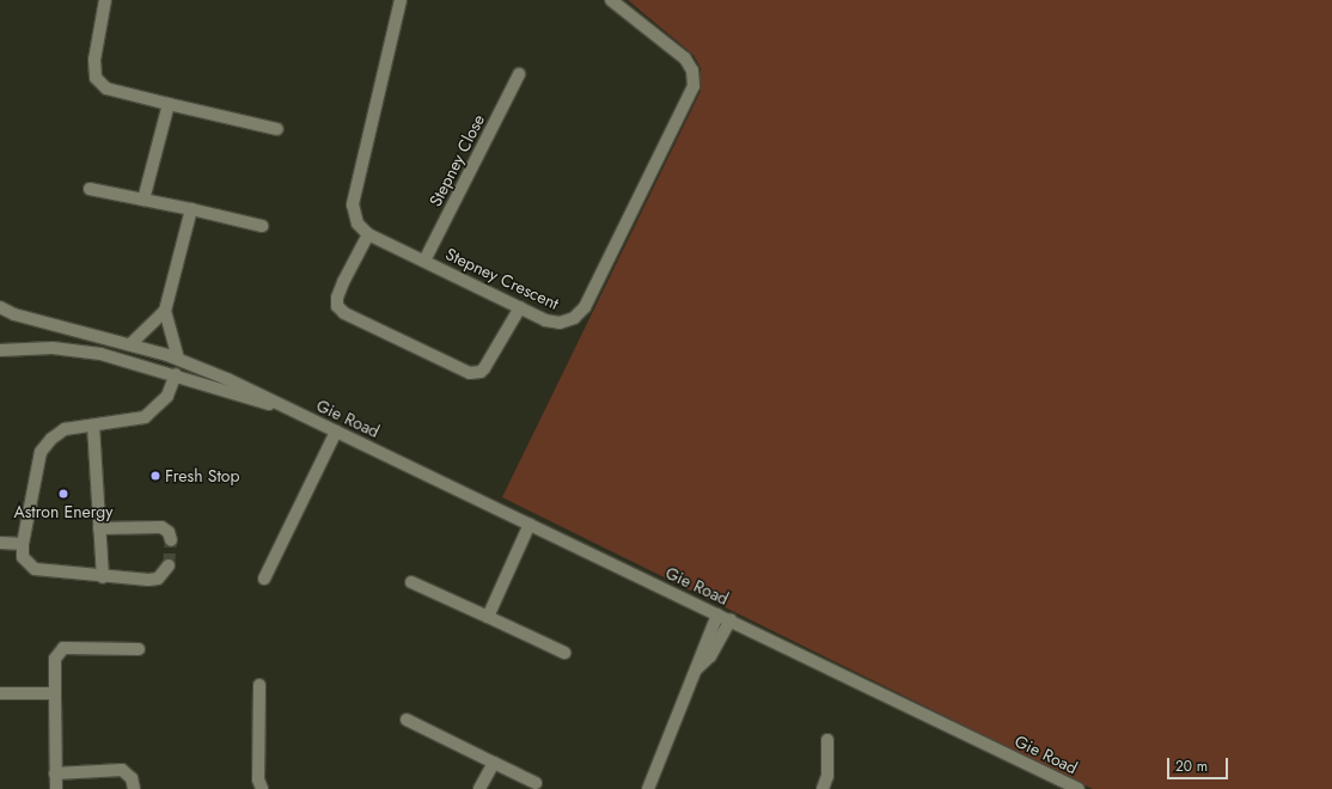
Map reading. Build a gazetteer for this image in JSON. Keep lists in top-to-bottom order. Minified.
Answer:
{"streets":{"street":["Stepney Close","Stepney Crescent","Gie Road"]},"crossings":[["Stepney Close","Stepney Crescent"]],"places":["Fresh Stop","Astron Energy"],"scale_bar":"20 m"}
